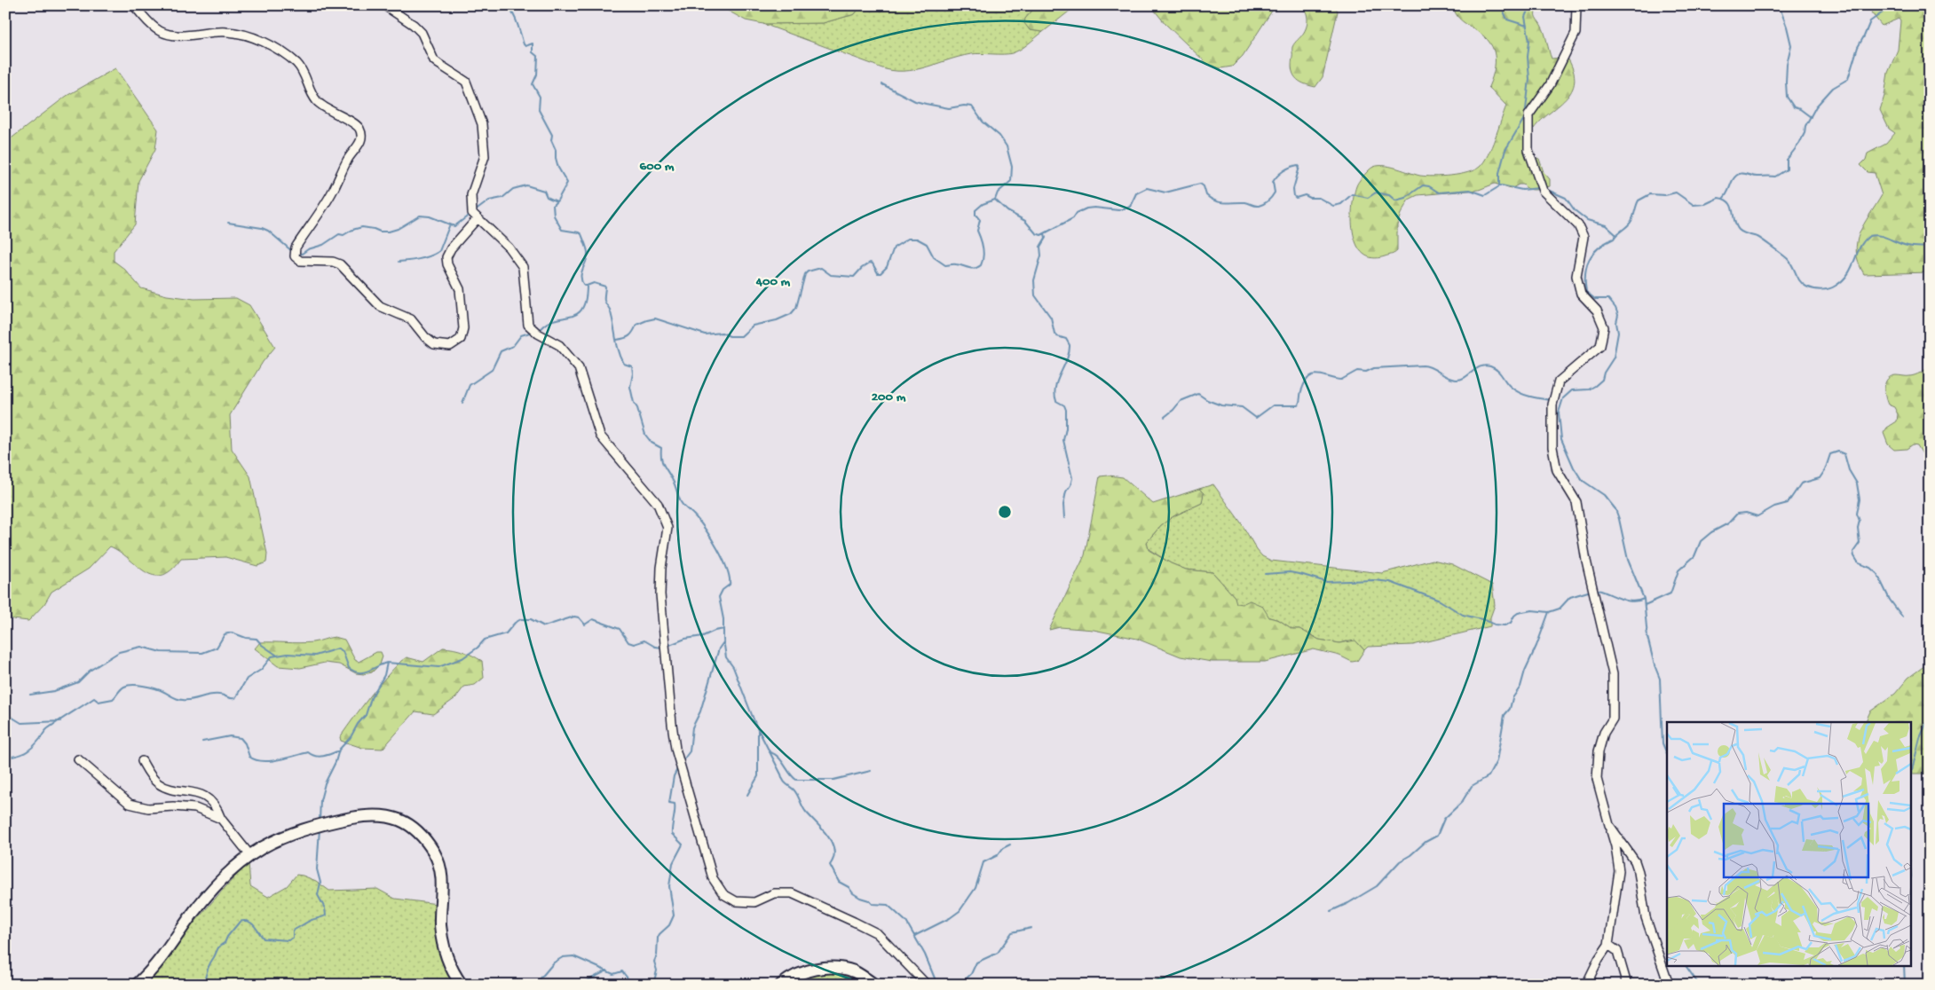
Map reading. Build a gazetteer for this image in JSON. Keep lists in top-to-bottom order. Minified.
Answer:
{"rings":["600 m","400 m","200 m"]}
